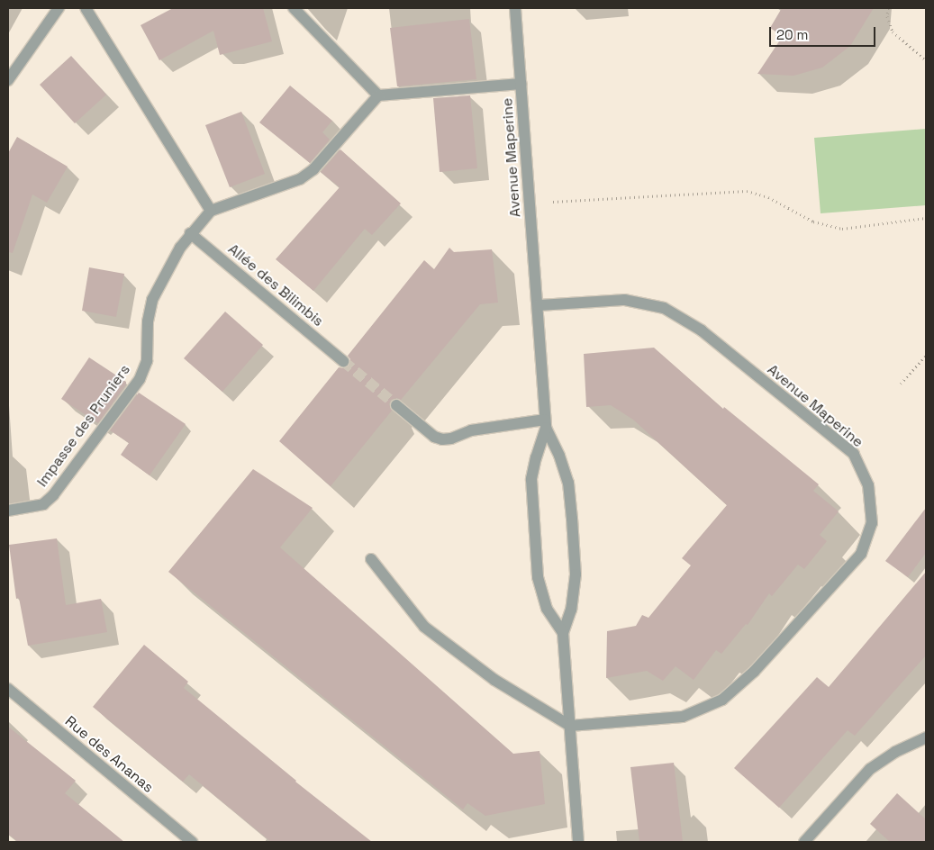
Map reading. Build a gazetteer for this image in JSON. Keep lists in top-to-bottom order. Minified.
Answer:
{"streets":{"street":["Avenue Maperine","Allée des Bilimbis","Impasse des Pruniers","Rue des Ananas"]},"crossings":[["Allée des Bilimbis","Impasse des Pruniers"]],"scale_bar":"20 m"}
